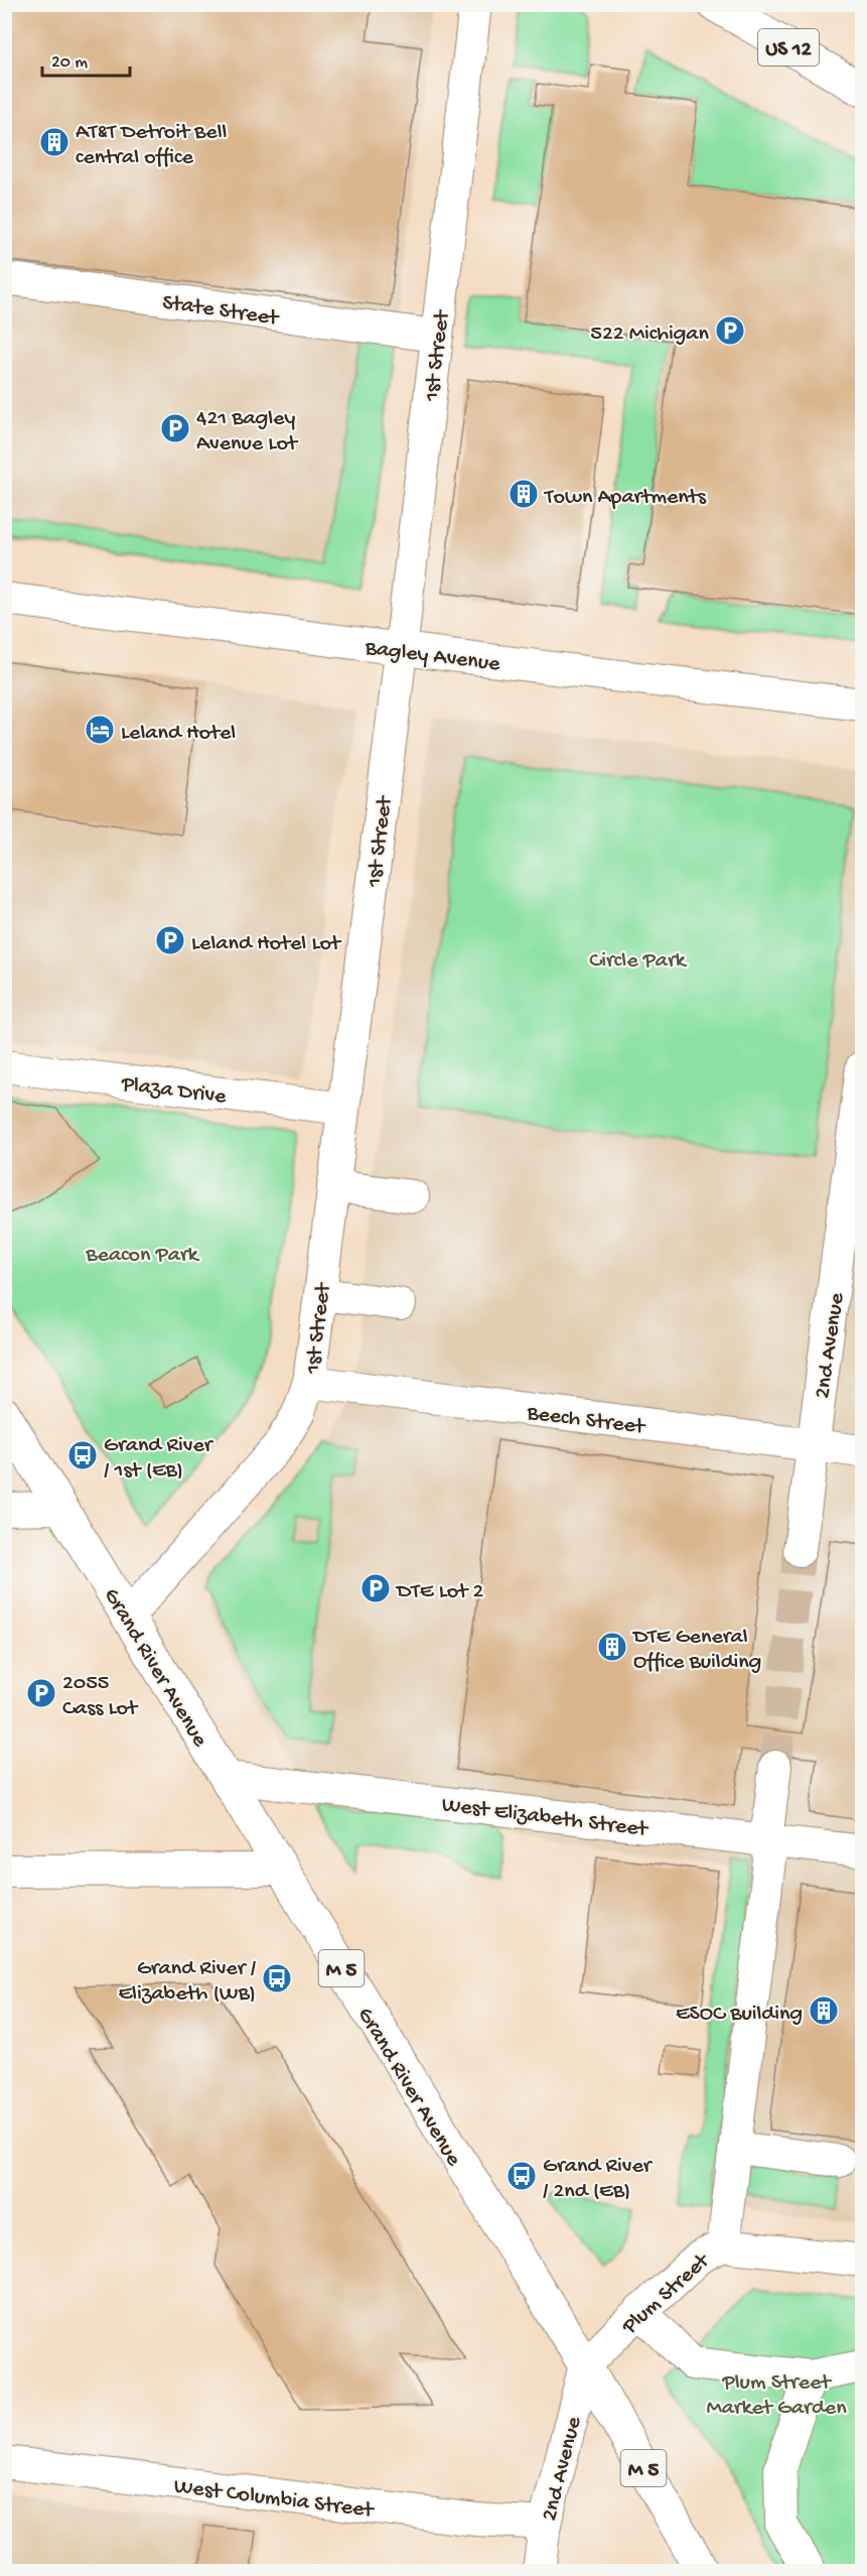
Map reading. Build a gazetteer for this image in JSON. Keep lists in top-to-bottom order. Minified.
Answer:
{"streets":{"main road":["US 12","Grand River Avenue","M 5"],"street":["State Street","1st Street","Bagley Avenue","Plaza Drive","2nd Avenue","Beech Street","West Elizabeth Street","Plum Street","West Columbia Street"]},"crossings":[["State Street","1st Street"],["1st Street","Bagley Avenue"],["1st Street","Plaza Drive"],["1st Street","Beech Street"],["1st Street","Grand River Avenue"],["2nd Avenue","Beech Street"],["2nd Avenue","Grand River Avenue"],["2nd Avenue","Plum Street"],["2nd Avenue","West Columbia Street"],["Grand River Avenue","West Elizabeth Street"],["Grand River Avenue","Plum Street"]],"parks":["Circle Park","Beacon Park","Plum Street Market Garden"],"places":{"building":["AT&T Detroit Bell central office","Town Apartments","DTE General Office Building","ESOC Building"],"parking":["522 Michigan","421 Bagley Avenue Lot","Leland Hotel Lot","DTE Lot 2","2055 Cass Lot"],"hotel":["Leland Hotel"],"bus stop":["Grand River / 1st (EB)","Grand River / Elizabeth (WB)","Grand River / 2nd (EB)"]},"scale_bar":"20 m"}
